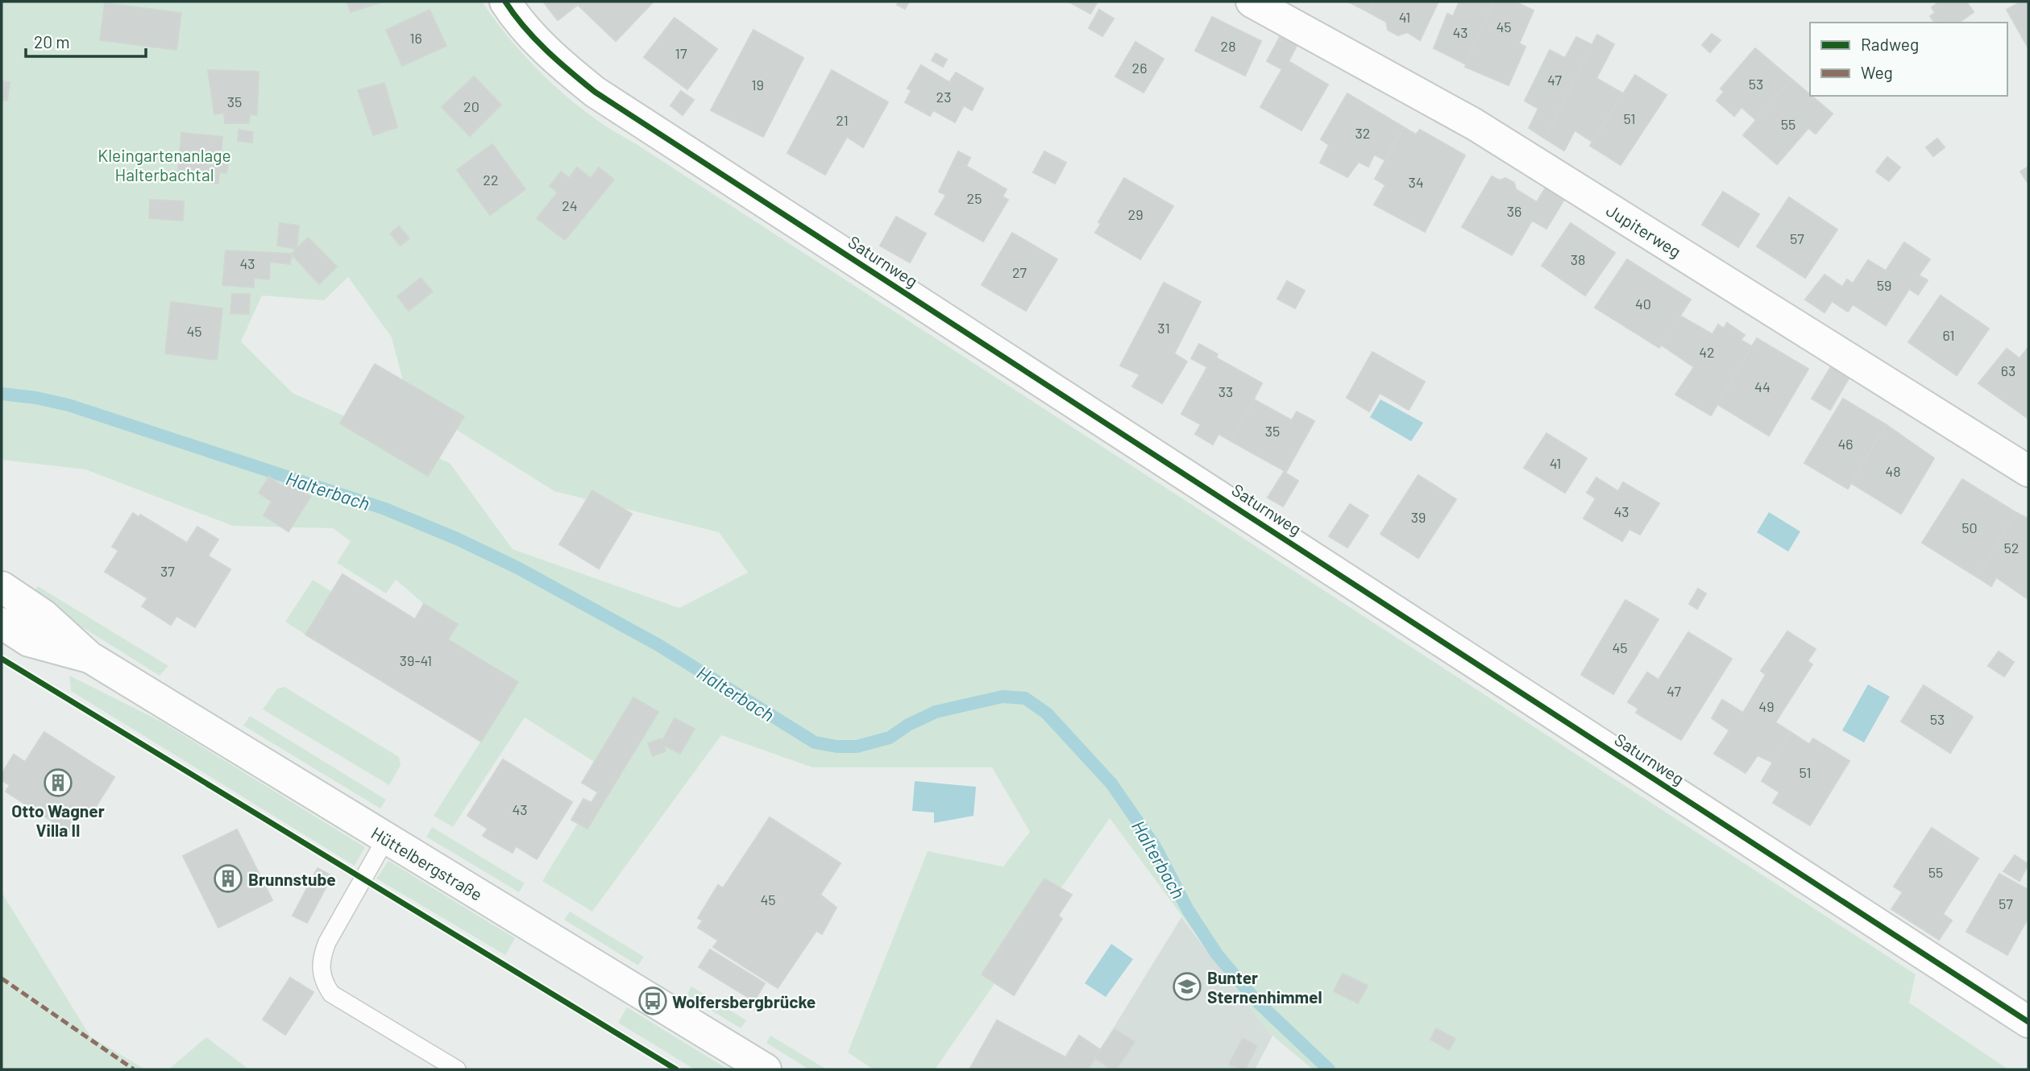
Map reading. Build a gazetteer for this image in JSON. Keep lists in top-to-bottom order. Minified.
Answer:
{"streets":{"street":["Jupiterweg","Saturnweg","Hüttelbergstraße"]},"water":["Halterbach"],"parks":["Kleingartenanlage Halterbachtal"],"places":{"building":["Otto Wagner Villa II","Brunnstube"],"school or university":["Bunter Sternenhimmel"],"bus stop":["Wolfersbergbrücke"]},"house_numbers":["41","45","43","16","28","17","26","47","53","19","23","35","20","51","21","55","32","22","34","25","24","36","29","57","38","43","27","59","40","31","45","61","42","63","44","33","35","46","41","48","43","39","50","52","37","45","39-41","47","49","53","51","43","55","45","57"],"legend":["Radweg","Weg"],"scale_bar":"20 m"}
